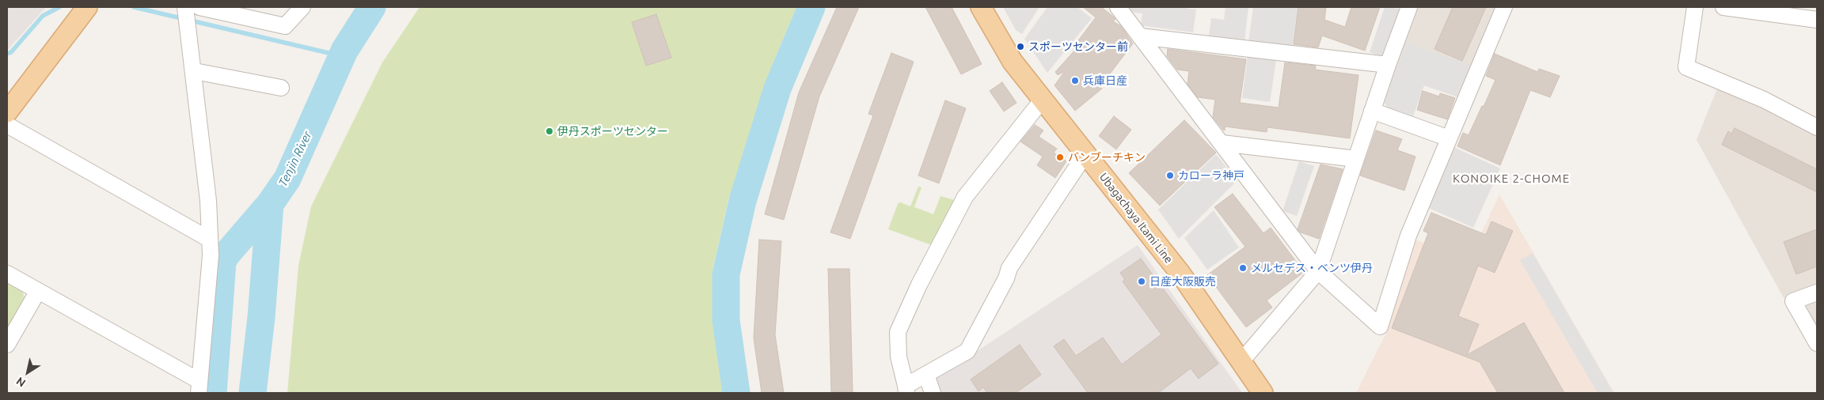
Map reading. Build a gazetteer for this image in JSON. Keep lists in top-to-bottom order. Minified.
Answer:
{"streets":{"main road":["Ubagachaya Itami Line"]},"districts":["KONOIKE 2-CHOME"],"water":["Tenjin River"],"places":["スポーツセンター前","兵庫日産","伊丹スポーツセンター","バンブーチキン","カローラ神戸","メルセデス・ベンツ伊丹","日産大阪販売"],"north":"bottom left"}
